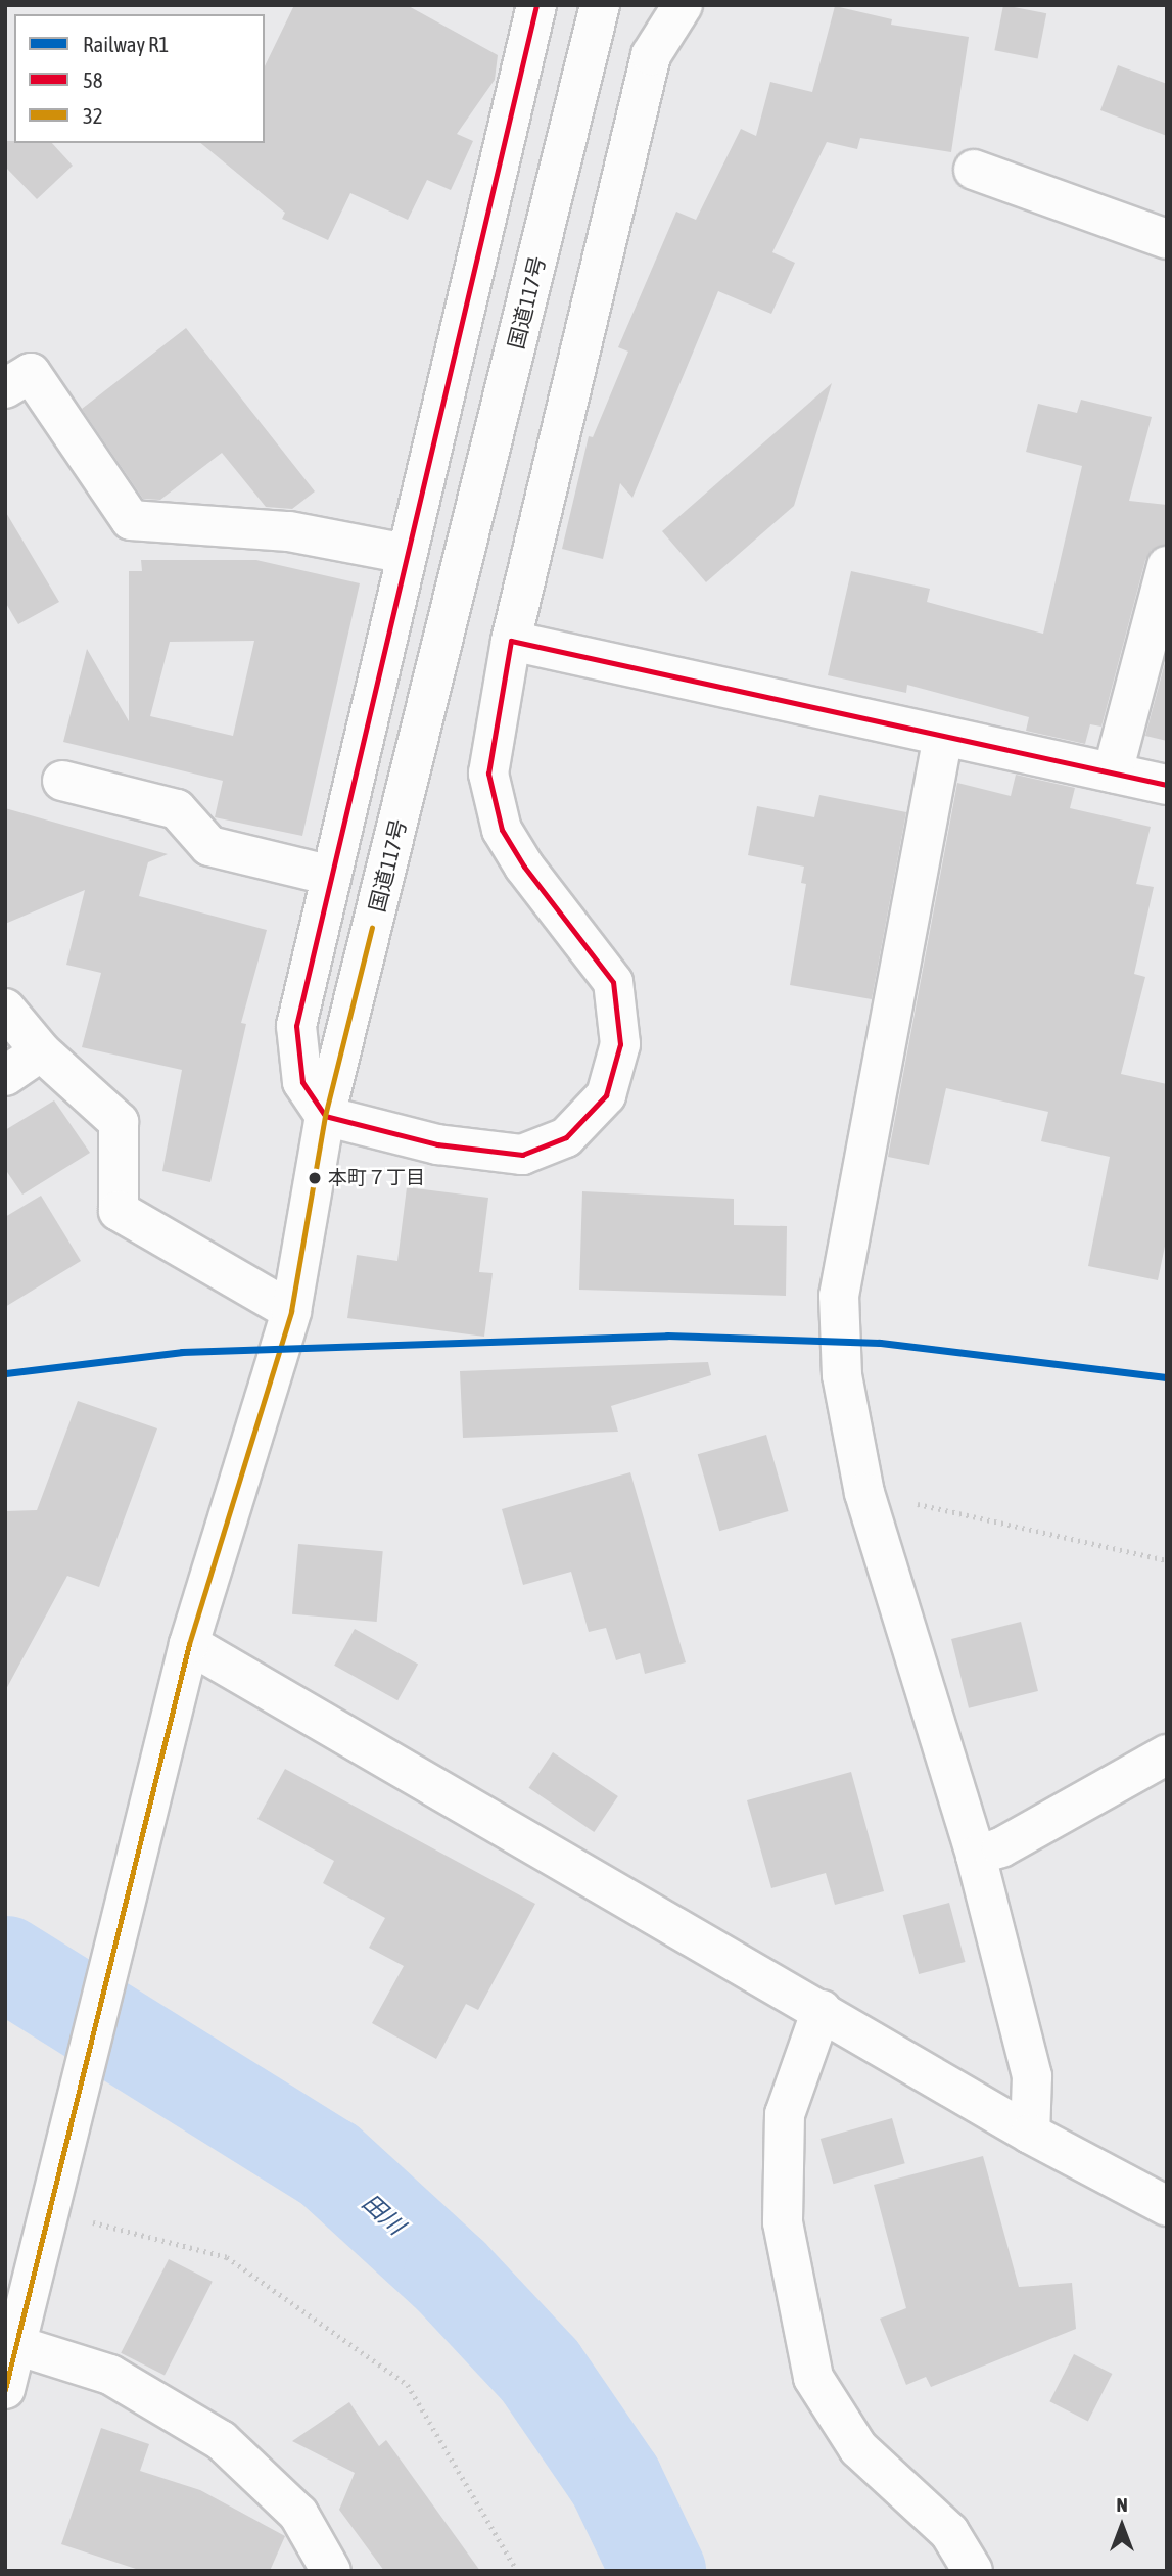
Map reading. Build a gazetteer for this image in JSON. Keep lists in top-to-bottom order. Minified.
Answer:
{"streets":{"main road":["国道117号"]},"water":["田川"],"places":["本町７丁目"],"lines":["transit line 58","transit line 32","rail line R1"],"legend":["Railway R1","58","32"],"north":"top"}
